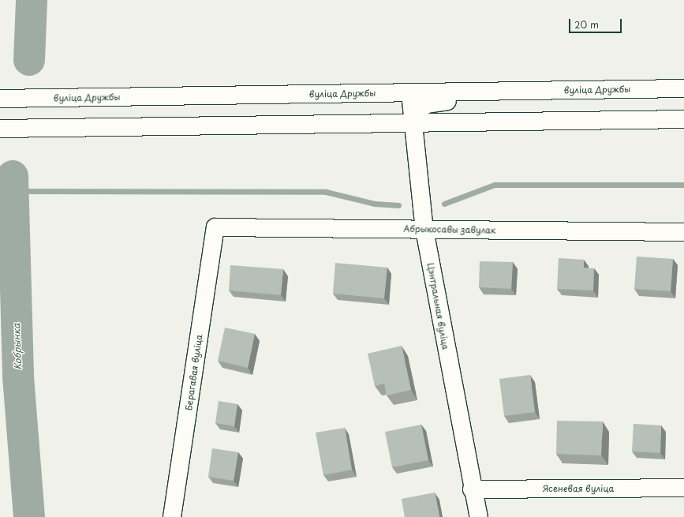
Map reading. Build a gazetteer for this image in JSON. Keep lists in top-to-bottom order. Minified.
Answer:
{"streets":{"main road":["вуліца Дружбы","Абрыкосавы завулак","Цэнтральная вуліца","Берагавая вуліца","Ясеневая вуліца"]},"crossings":[["вуліца Дружбы","Цэнтральная вуліца"],["Абрыкосавы завулак","Цэнтральная вуліца"],["Абрыкосавы завулак","Берагавая вуліца"],["Цэнтральная вуліца","Ясеневая вуліца"]],"water":["Кобрынка"],"scale_bar":"20 m"}
